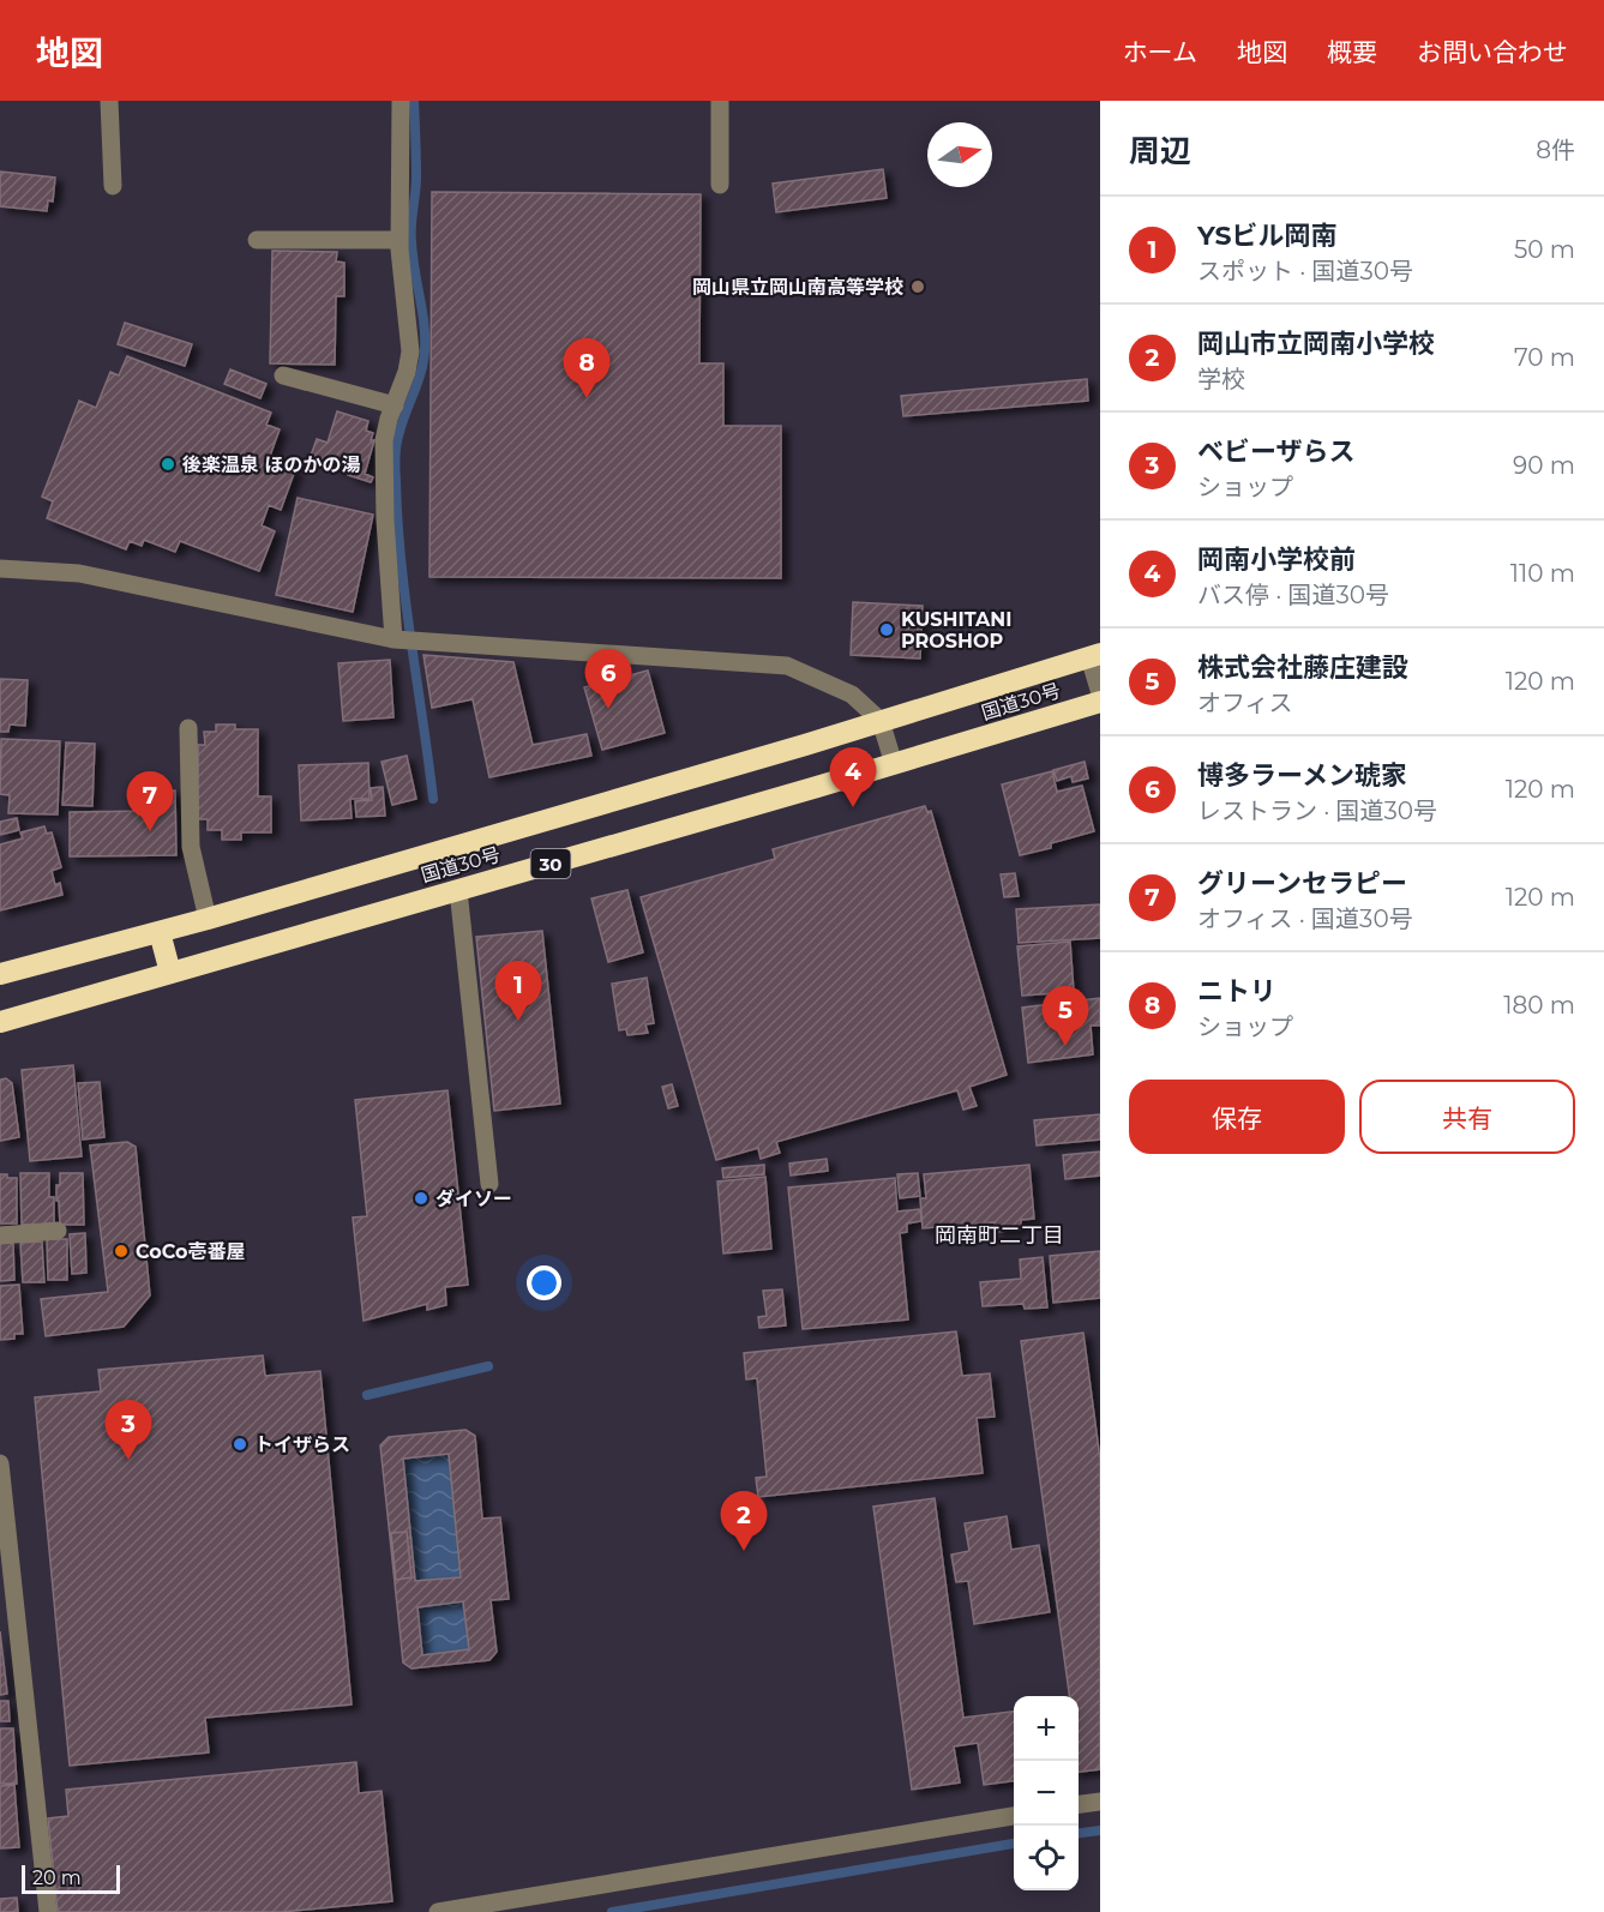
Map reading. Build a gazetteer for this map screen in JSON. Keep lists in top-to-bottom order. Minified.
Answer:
{"streets":{"highway":["国道30号","30"]},"districts":["岡南町二丁目"],"places":["岡山県立岡山南高等学校","後楽温泉 ほのかの湯","KUSHITANI PROSHOP","ダイソー","CoCo壱番屋","トイザらス"],"scale_bar":"20 m","north":"right","page":{"header":"地図","nav":["ホーム","地図","概要","お問い合わせ"],"heading":["周辺","8件"],"list":[{"mark":"1","name":"YSビル岡南","note":"スポット · 国道30号","value":"50 m"},{"mark":"2","name":"岡山市立岡南小学校","note":"学校","value":"70 m"},{"mark":"3","name":"ベビーザらス","note":"ショップ","value":"90 m"},{"mark":"4","name":"岡南小学校前","note":"バス停 · 国道30号","value":"110 m"},{"mark":"5","name":"株式会社藤庄建設","note":"オフィス","value":"120 m"},{"mark":"6","name":"博多ラーメン琥家","note":"レストラン · 国道30号","value":"120 m"},{"mark":"7","name":"グリーンセラピー","note":"オフィス · 国道30号","value":"120 m"},{"mark":"8","name":"ニトリ","note":"ショップ","value":"180 m"}],"pins":["8","6","4","7","1","5","3","2"],"buttons":["保存","共有"],"map_buttons":["+","−"],"scale":"20 m"}}
